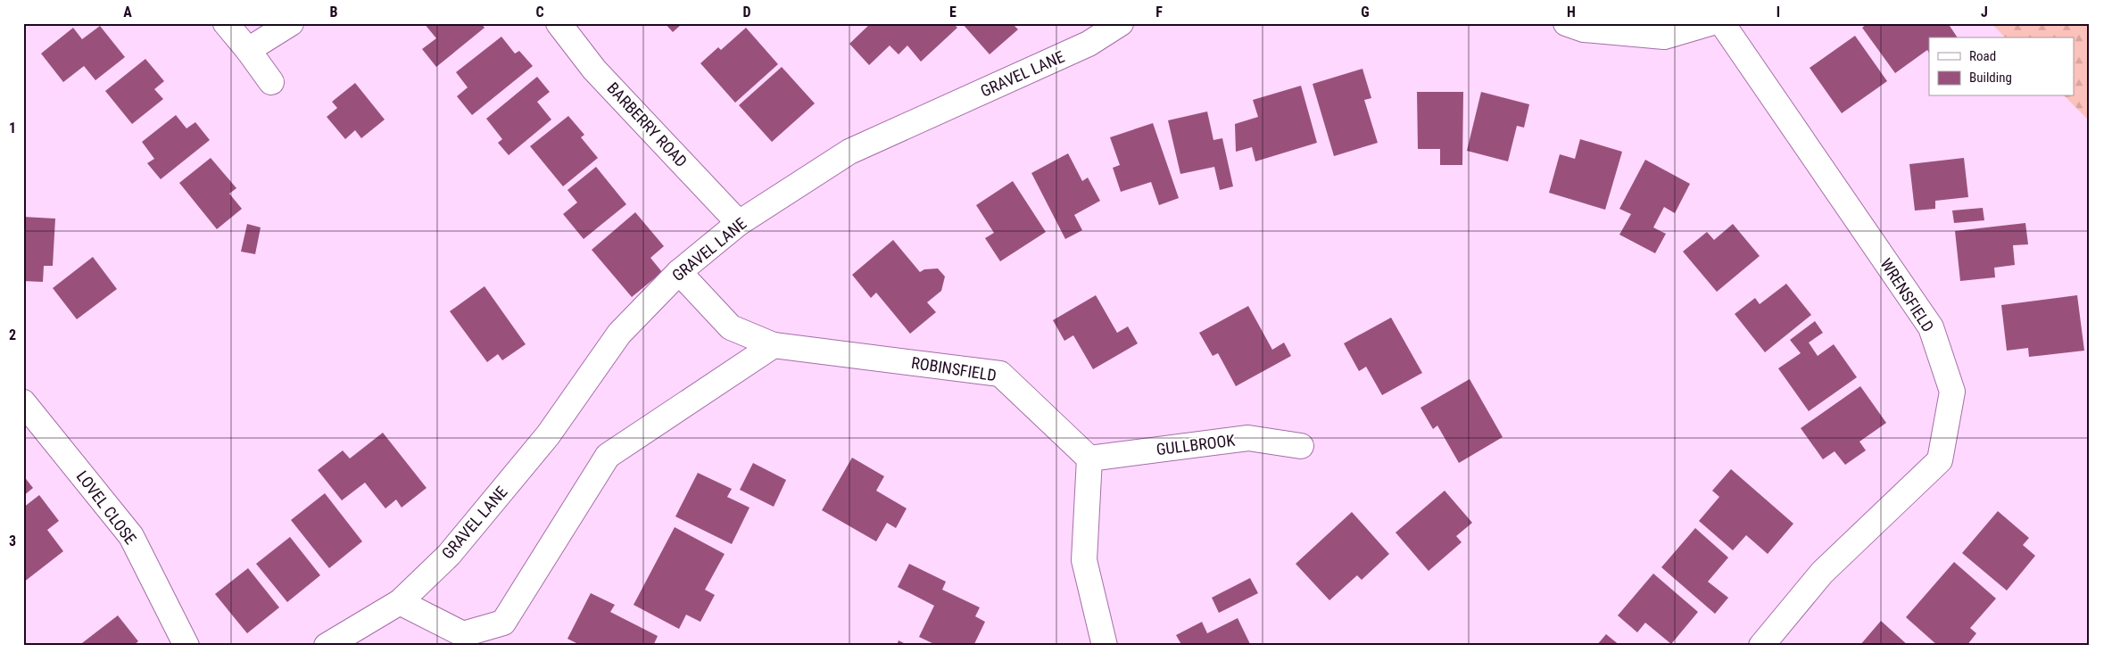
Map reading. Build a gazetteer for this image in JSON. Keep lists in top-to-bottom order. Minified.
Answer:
{"streets":{"street":["GRAVEL LANE","BARBERRY ROAD","WRENSFIELD","ROBINSFIELD","GULLBROOK","LOVEL CLOSE"]},"crossings":[["GRAVEL LANE","BARBERRY ROAD"],["GRAVEL LANE","ROBINSFIELD"],["ROBINSFIELD","GULLBROOK"]],"legend":["Road","Building"],"grid":{"columns":["A","B","C","D","E","F","G","H","I","J"],"rows":["1","2","3"]}}
